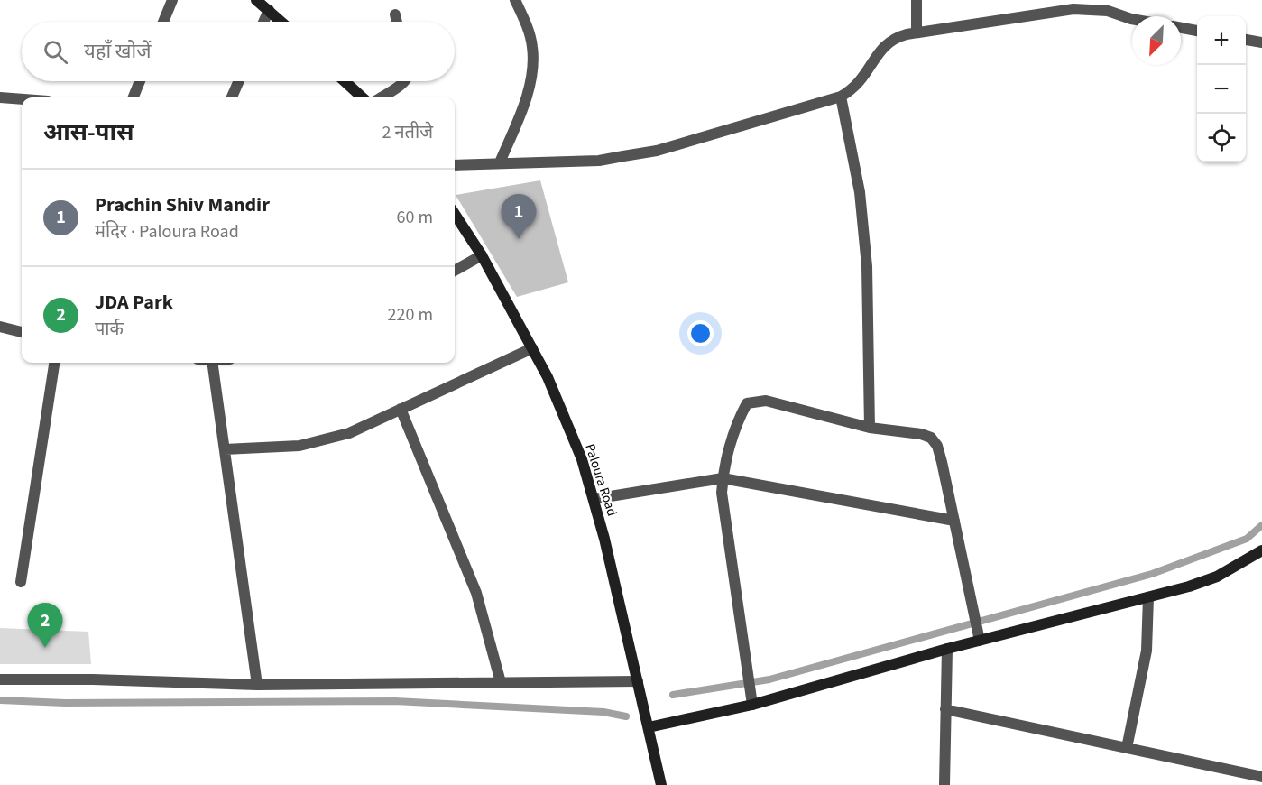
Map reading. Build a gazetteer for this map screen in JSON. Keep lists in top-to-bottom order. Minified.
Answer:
{"streets":{"main road":["Paloura Road"]},"north":"bottom left","page":{"map_buttons":["+","−"],"search":"यहाँ खोजें","heading":["आस-पास","2 नतीजे"],"list":[{"mark":"1","name":"Prachin Shiv Mandir","note":"मंदिर · Paloura Road","value":"60 m"},{"mark":"2","name":"JDA Park","note":"पार्क","value":"220 m"}],"pins":["1","2"]}}
